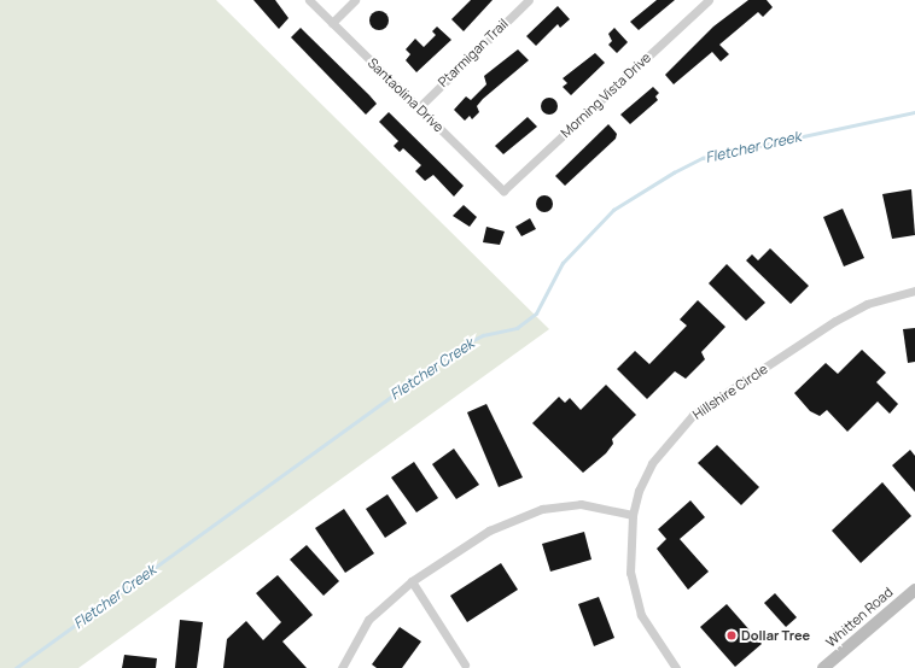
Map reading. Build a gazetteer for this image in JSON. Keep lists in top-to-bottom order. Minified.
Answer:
{"streets":{"main road":["Whitten Road"],"street":["Ptarmigan Trail","Santaolina Drive","Morning Vista Drive","Hillshire Circle"]},"crossings":[["Ptarmigan Trail","Santaolina Drive"],["Santaolina Drive","Morning Vista Drive"]],"water":["Fletcher Creek"],"places":["Dollar Tree"]}
